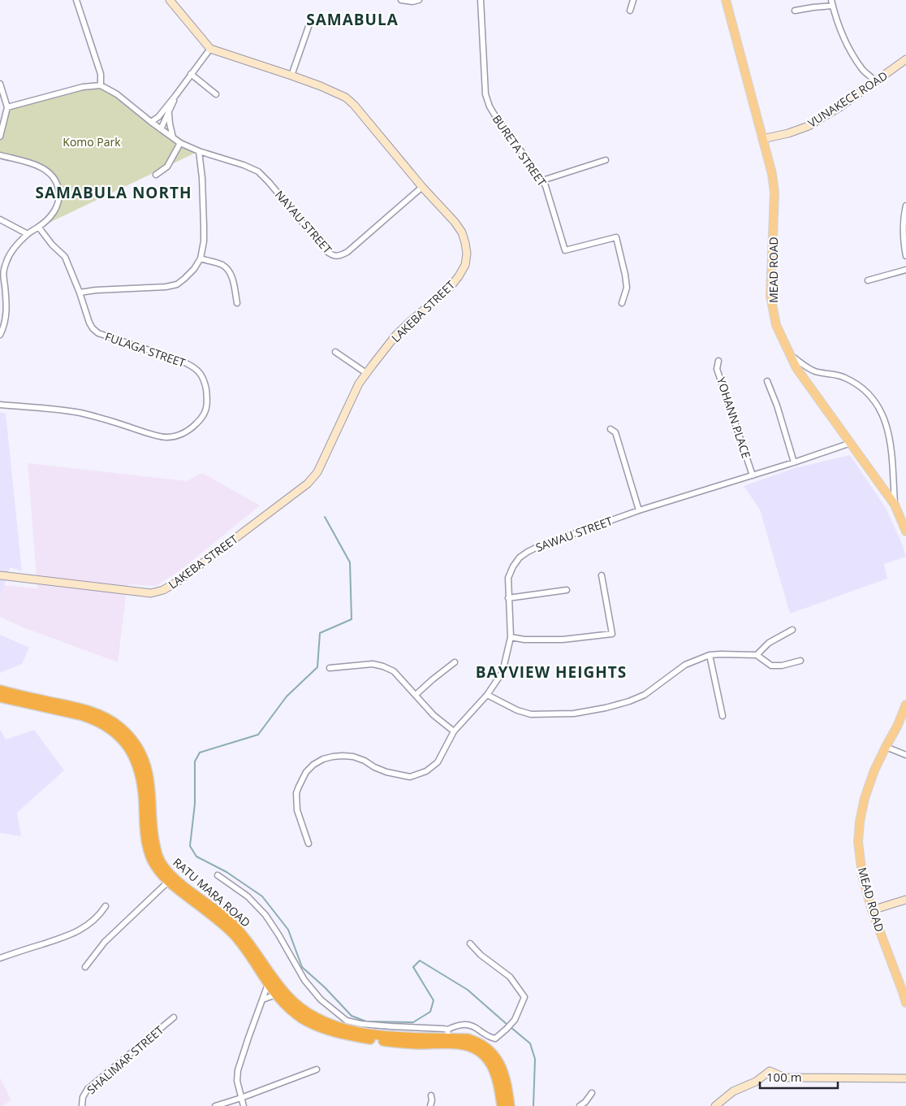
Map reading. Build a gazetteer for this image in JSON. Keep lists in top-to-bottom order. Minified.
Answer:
{"streets":{"highway":["RATU MARA ROAD"],"main road":["VUNAKECE ROAD","MEAD ROAD","LAKEBA STREET"],"street":["BURETA STREET","NAYAU STREET","FULAGA STREET","YOHANN PLACE","SAWAU STREET","SHALIMAR STREET"]},"crossings":[["VUNAKECE ROAD","MEAD ROAD"],["NAYAU STREET","LAKEBA STREET"],["MEAD ROAD","SAWAU STREET"],["YOHANN PLACE","SAWAU STREET"]],"districts":["SAMABULA","SAMABULA NORTH","BAYVIEW HEIGHTS"],"parks":["Komo Park"],"scale_bar":"100 m"}
